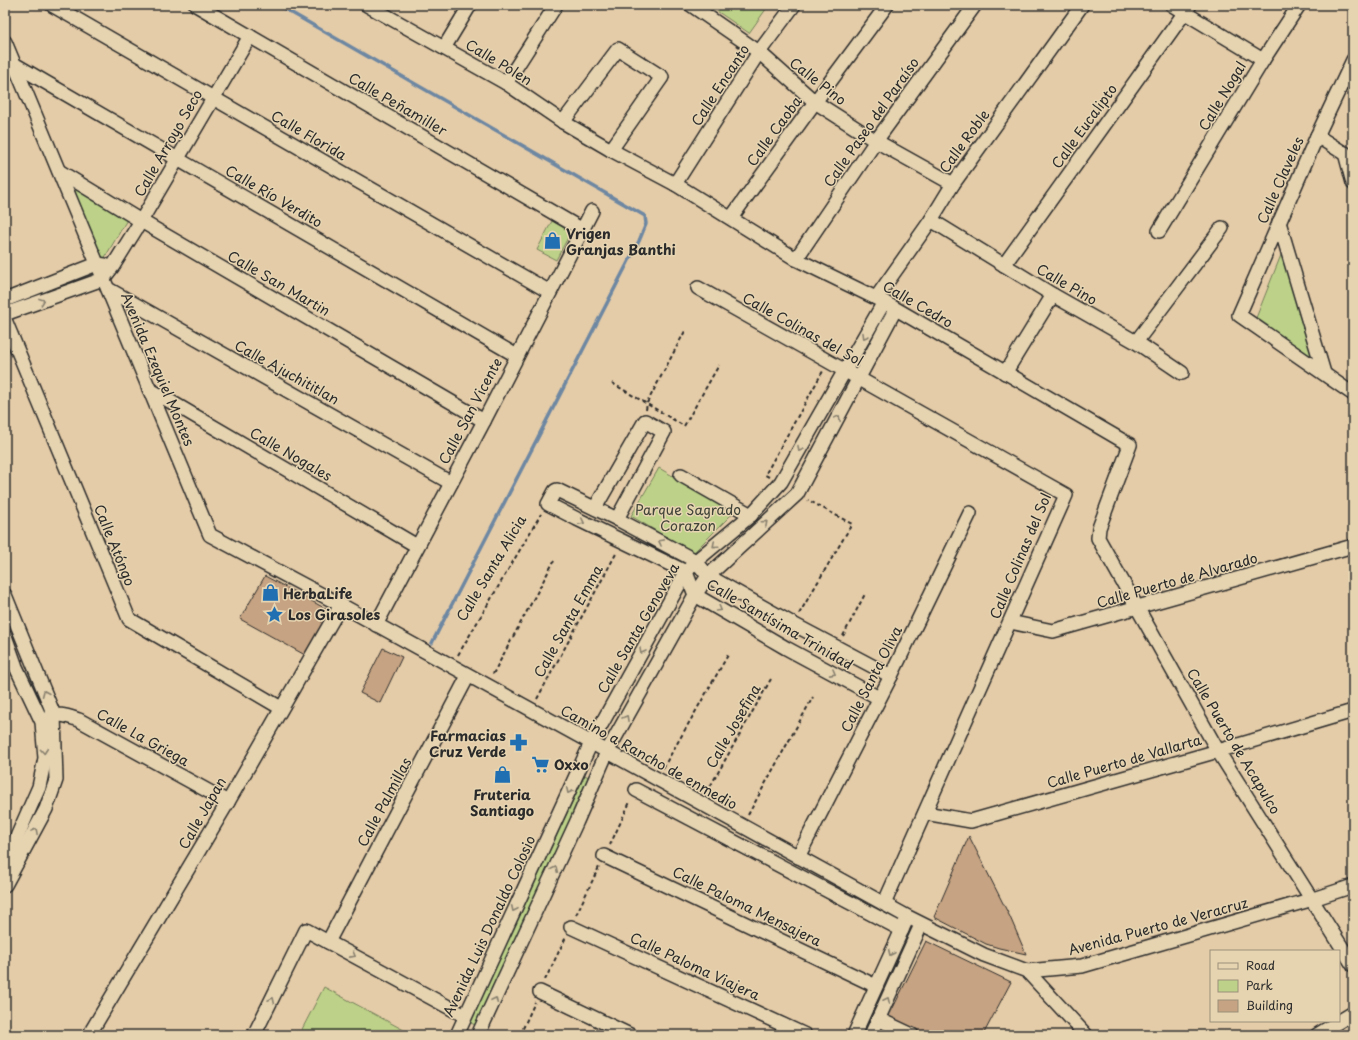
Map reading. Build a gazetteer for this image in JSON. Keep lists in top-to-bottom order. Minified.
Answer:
{"streets":{"street":["Calle Polen","Calle Pino","Calle Encanto","Calle Nogal","Calle Peñamiller","Calle Paseo del Paraíso","Calle Eucalipto","Calle Caoba","Calle Florida","Calle Roble","Calle Arroyo Seco","Calle Claveles","Calle Río Verdito","Calle San Martin","Calle Cedro","Calle Colinas del Sol","Avenida Ezequiel Montes","Calle Ajuchititlan","Calle San Vicente","Calle Nogales","Calle Atóngo","Calle Puerto de Alvarado","Calle Santísima Trinidad","Calle Santa Genoveva","Calle Santa Oliva","Calle La Griega","Calle Puerto de Acapulco","Camino a Rancho de enmedio","Calle Puerto de Vallarta","Calle Palmillas","Calle Japan","Calle Paloma Mensajera","Avenida Luis Donaldo Colosio","Avenida Puerto de Veracruz","Calle Paloma Viajera"],"path":["Calle Santa Alicia","Calle Santa Emma","Calle Josefina"]},"crossings":[["Calle Polen","Calle Cedro"],["Calle Pino","Calle Encanto"],["Calle Pino","Calle Paseo del Paraíso"],["Calle Pino","Calle Eucalipto"],["Calle Pino","Calle Caoba"],["Calle Pino","Calle Roble"],["Calle Encanto","Calle Cedro"],["Calle Peñamiller","Calle Arroyo Seco"],["Calle Peñamiller","Calle San Vicente"],["Calle Paseo del Paraíso","Calle Cedro"],["Calle Caoba","Calle Cedro"],["Calle Florida","Calle Arroyo Seco"],["Calle Florida","Calle San Vicente"],["Calle Roble","Calle Cedro"],["Calle Roble","Calle Santa Genoveva"],["Calle Arroyo Seco","Calle Río Verdito"],["Calle Arroyo Seco","Calle San Martin"],["Calle Arroyo Seco","Avenida Ezequiel Montes"],["Calle Arroyo Seco","Calle Ajuchititlan"],["Calle Río Verdito","Avenida Ezequiel Montes"],["Calle Río Verdito","Calle San Vicente"],["Calle San Martin","Avenida Ezequiel Montes"],["Calle San Martin","Calle San Vicente"],["Calle Cedro","Calle Santa Genoveva"],["Calle Cedro","Calle Puerto de Acapulco"],["Calle Colinas del Sol","Calle Puerto de Alvarado"],["Calle Colinas del Sol","Calle Santa Genoveva"],["Calle Colinas del Sol","Camino a Rancho de enmedio"],["Calle Colinas del Sol","Calle Puerto de Vallarta"],["Avenida Ezequiel Montes","Calle Ajuchititlan"],["Avenida Ezequiel Montes","Calle San Vicente"],["Avenida Ezequiel Montes","Calle Nogales"],["Avenida Ezequiel Montes","Camino a Rancho de enmedio"],["Avenida Ezequiel Montes","Calle Japan"],["Calle Ajuchititlan","Calle San Vicente"],["Calle San Vicente","Calle Nogales"],["Calle San Vicente","Camino a Rancho de enmedio"],["Calle Atóngo","Calle Japan"],["Calle Santa Alicia","Calle Santísima Trinidad"],["Calle Santa Alicia","Camino a Rancho de enmedio"],["Calle Puerto de Alvarado","Calle Puerto de Acapulco"],["Calle Santa Emma","Camino a Rancho de enmedio"],["Calle Santísima Trinidad","Calle Santa Genoveva"],["Calle Santísima Trinidad","Calle Santa Oliva"],["Calle Santa Genoveva","Camino a Rancho de enmedio"],["Calle Santa Genoveva","Avenida Luis Donaldo Colosio"],["Calle Santa Oliva","Camino a Rancho de enmedio"],["Calle Josefina","Camino a Rancho de enmedio"],["Calle La Griega","Calle Japan"],["Calle Puerto de Acapulco","Calle Puerto de Vallarta"],["Calle Puerto de Acapulco","Avenida Puerto de Veracruz"],["Camino a Rancho de enmedio","Calle Palmillas"],["Camino a Rancho de enmedio","Avenida Luis Donaldo Colosio"],["Camino a Rancho de enmedio","Avenida Puerto de Veracruz"]],"parks":["Parque Sagrado Corazon"],"places":{"shop":["Vrigen Granjas Banthi","HerbaLife","Fruteria Santiago"],"place":["Los Girasoles"],"pharmacy":["Farmacias Cruz Verde"],"supermarket":["Oxxo"]},"legend":["Road","Park","Building"]}
